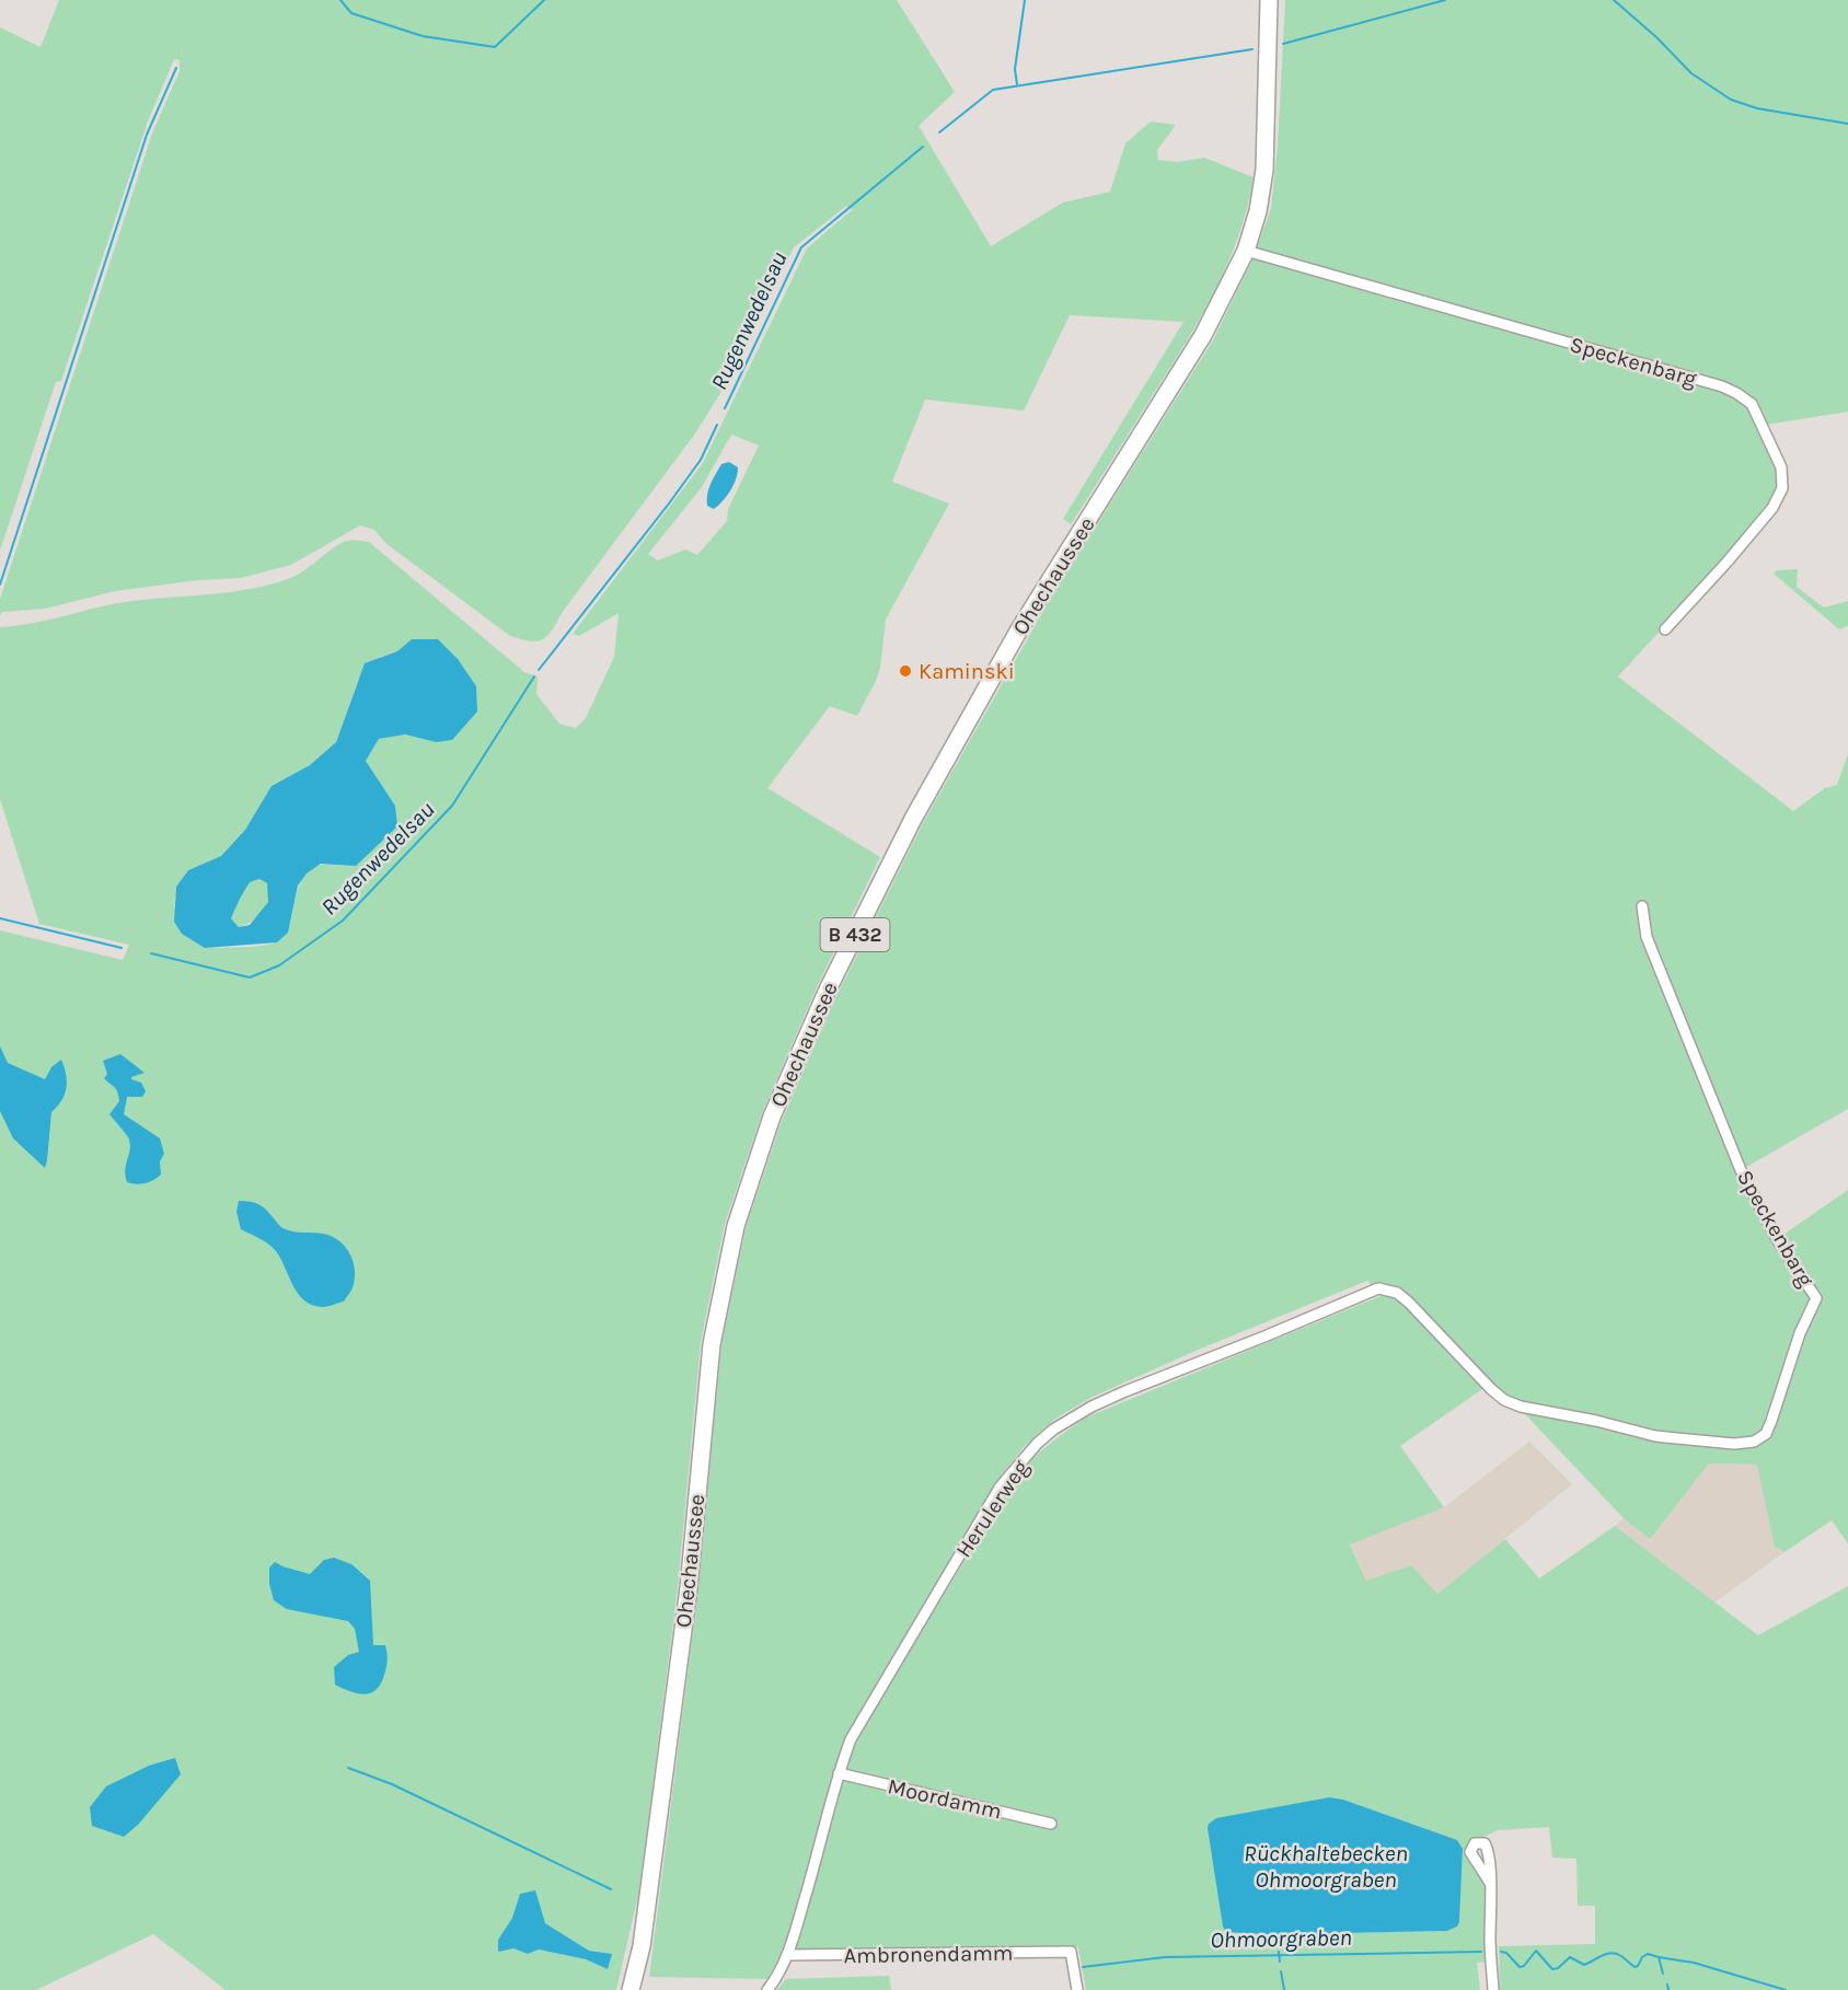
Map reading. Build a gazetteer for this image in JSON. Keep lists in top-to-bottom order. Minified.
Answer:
{"streets":{"main road":["Ohechaussee","B 432"],"street":["Speckenbarg","Herulerweg","Moordamm","Ambronendamm"]},"crossings":[["Speckenbarg","Ohechaussee"],["Speckenbarg","Herulerweg"],["Herulerweg","Moordamm"],["Herulerweg","Ambronendamm"]],"water":["Rugenwedelsau","Rückhaltebecken Ohmoorgraben","Ohmoorgraben"],"places":["Kaminski"]}
